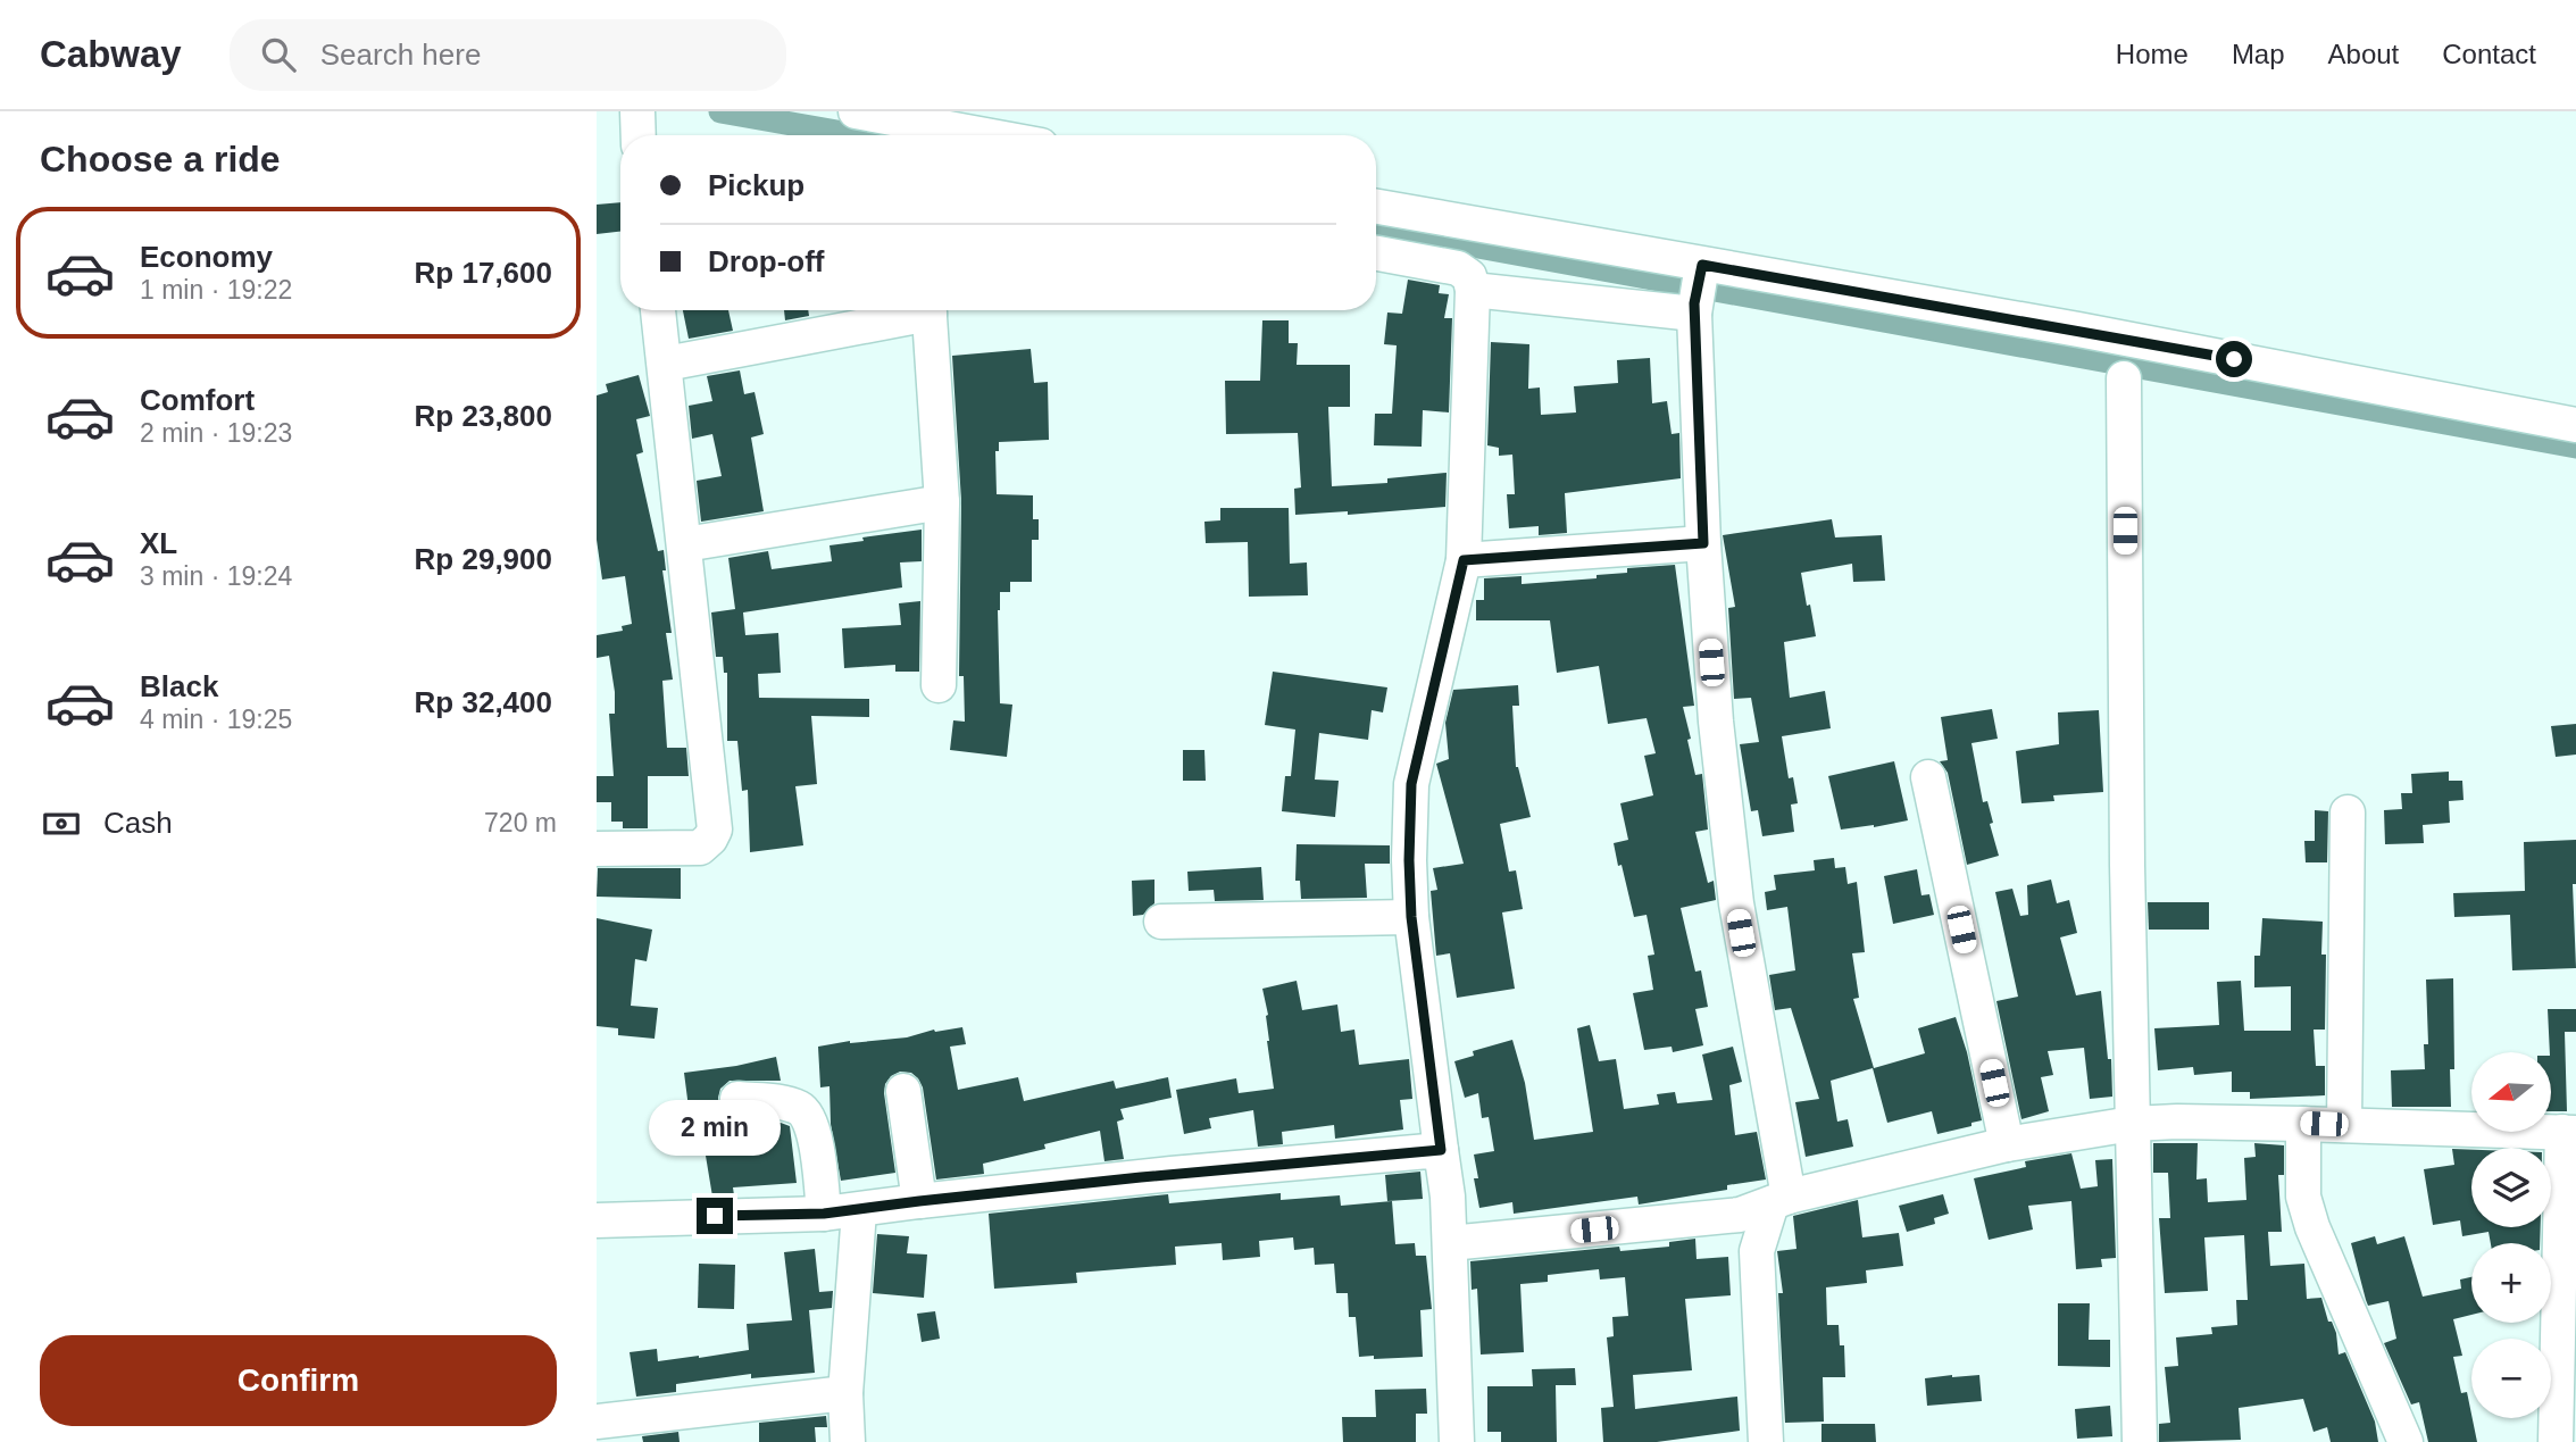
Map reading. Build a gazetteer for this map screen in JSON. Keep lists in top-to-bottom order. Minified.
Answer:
{"north":"left","page":{"header":"Cabway","search":"Search here","nav":["Home","Map","About","Contact"],"heading":"Choose a ride","banner":["Pickup","Drop-off"],"list":[{"name":"Economy","note":"1 min · 19:22","value":"Rp 17,600"},{"name":"Comfort","note":"2 min · 19:23","value":"Rp 23,800"},{"name":"XL","note":"3 min · 19:24","value":"Rp 29,900"},{"name":"Black","note":"4 min · 19:25","value":"Rp 32,400"}],"pay":["Cash","720 m"],"map_buttons":["+","−"],"bubble":"2 min","buttons":"Confirm"}}
